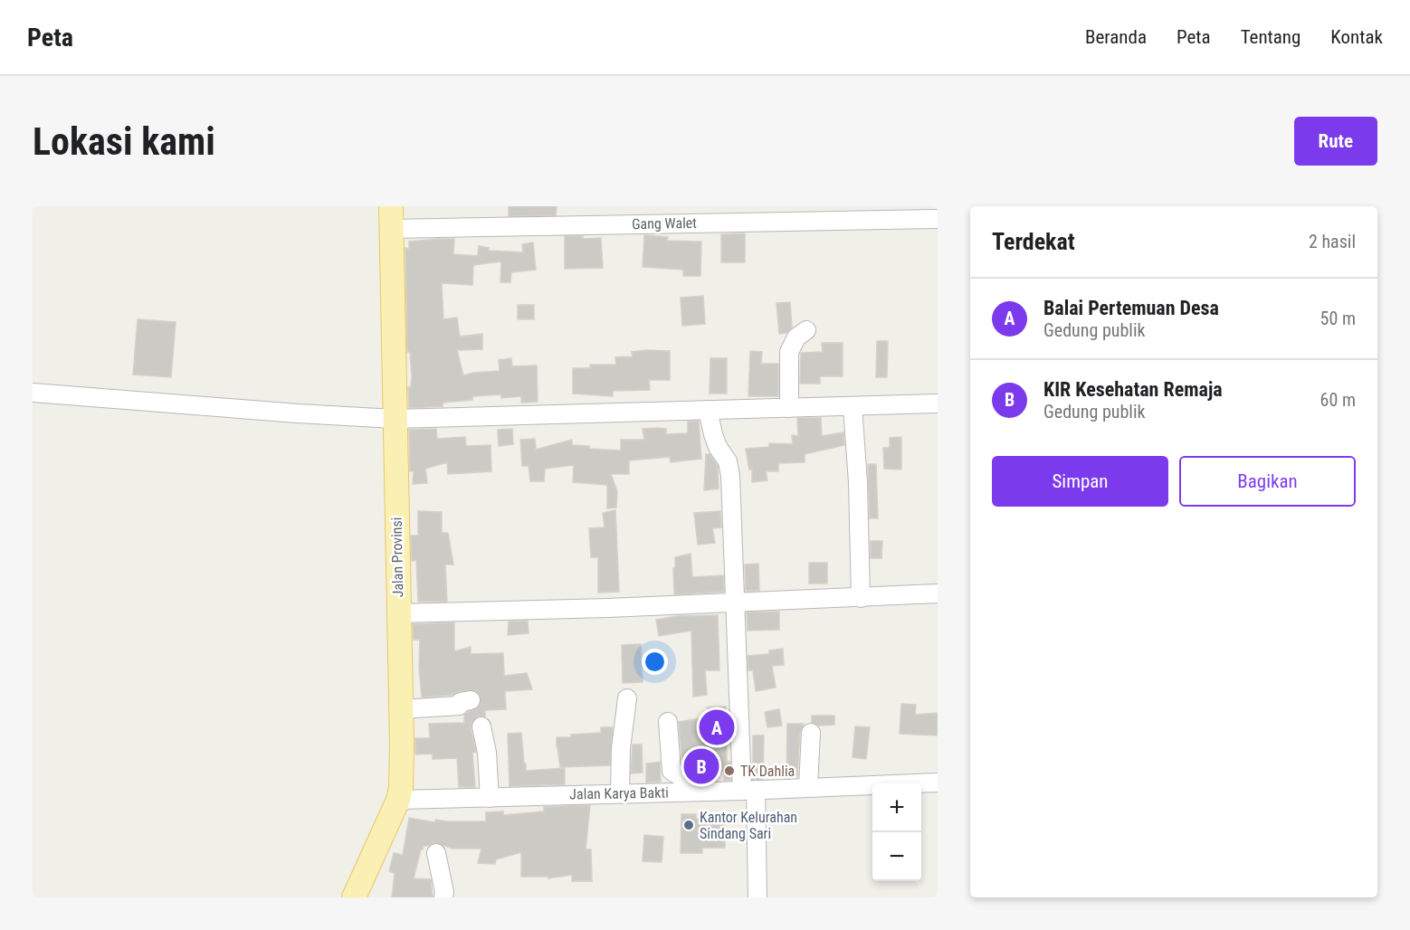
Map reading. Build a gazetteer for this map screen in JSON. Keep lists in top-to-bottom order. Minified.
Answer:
{"streets":{"main road":["Jalan Provinsi"],"street":["Gang Walet","Jalan Karya Bakti"]},"crossings":[["Gang Walet","Jalan Provinsi"],["Jalan Provinsi","Jalan Karya Bakti"]],"places":["TK Dahlia","Kantor Kelurahan Sindang Sari"],"page":{"header":"Peta","nav":["Beranda","Peta","Tentang","Kontak"],"buttons":["Rute",["Simpan","Bagikan"]],"title":"Lokasi kami","heading":["Terdekat","2 hasil"],"list":[{"mark":"A","name":"Balai Pertemuan Desa","note":"Gedung publik","value":"50 m"},{"mark":"B","name":"KIR Kesehatan Remaja","note":"Gedung publik","value":"60 m"}],"pins":["A","B"],"map_buttons":["+","−"]}}
